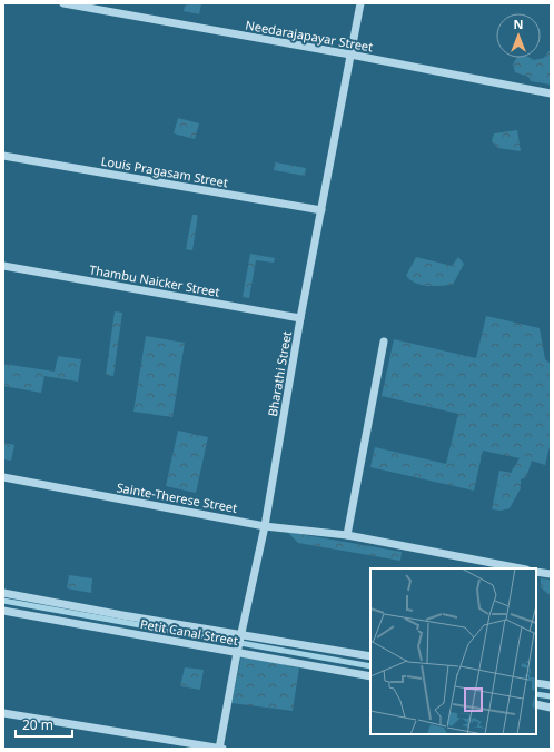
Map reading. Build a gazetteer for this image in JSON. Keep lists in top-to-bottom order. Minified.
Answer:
{"streets":{"street":["Needarajapayar Street","Louis Pragasam Street","Thambu Naicker Street","Bharathi Street","Sainte-Therese Street","Petit Canal Street"]},"crossings":[["Needarajapayar Street","Bharathi Street"],["Louis Pragasam Street","Bharathi Street"],["Thambu Naicker Street","Bharathi Street"],["Bharathi Street","Sainte-Therese Street"],["Bharathi Street","Petit Canal Street"]],"scale_bar":"20 m","north":"top"}
